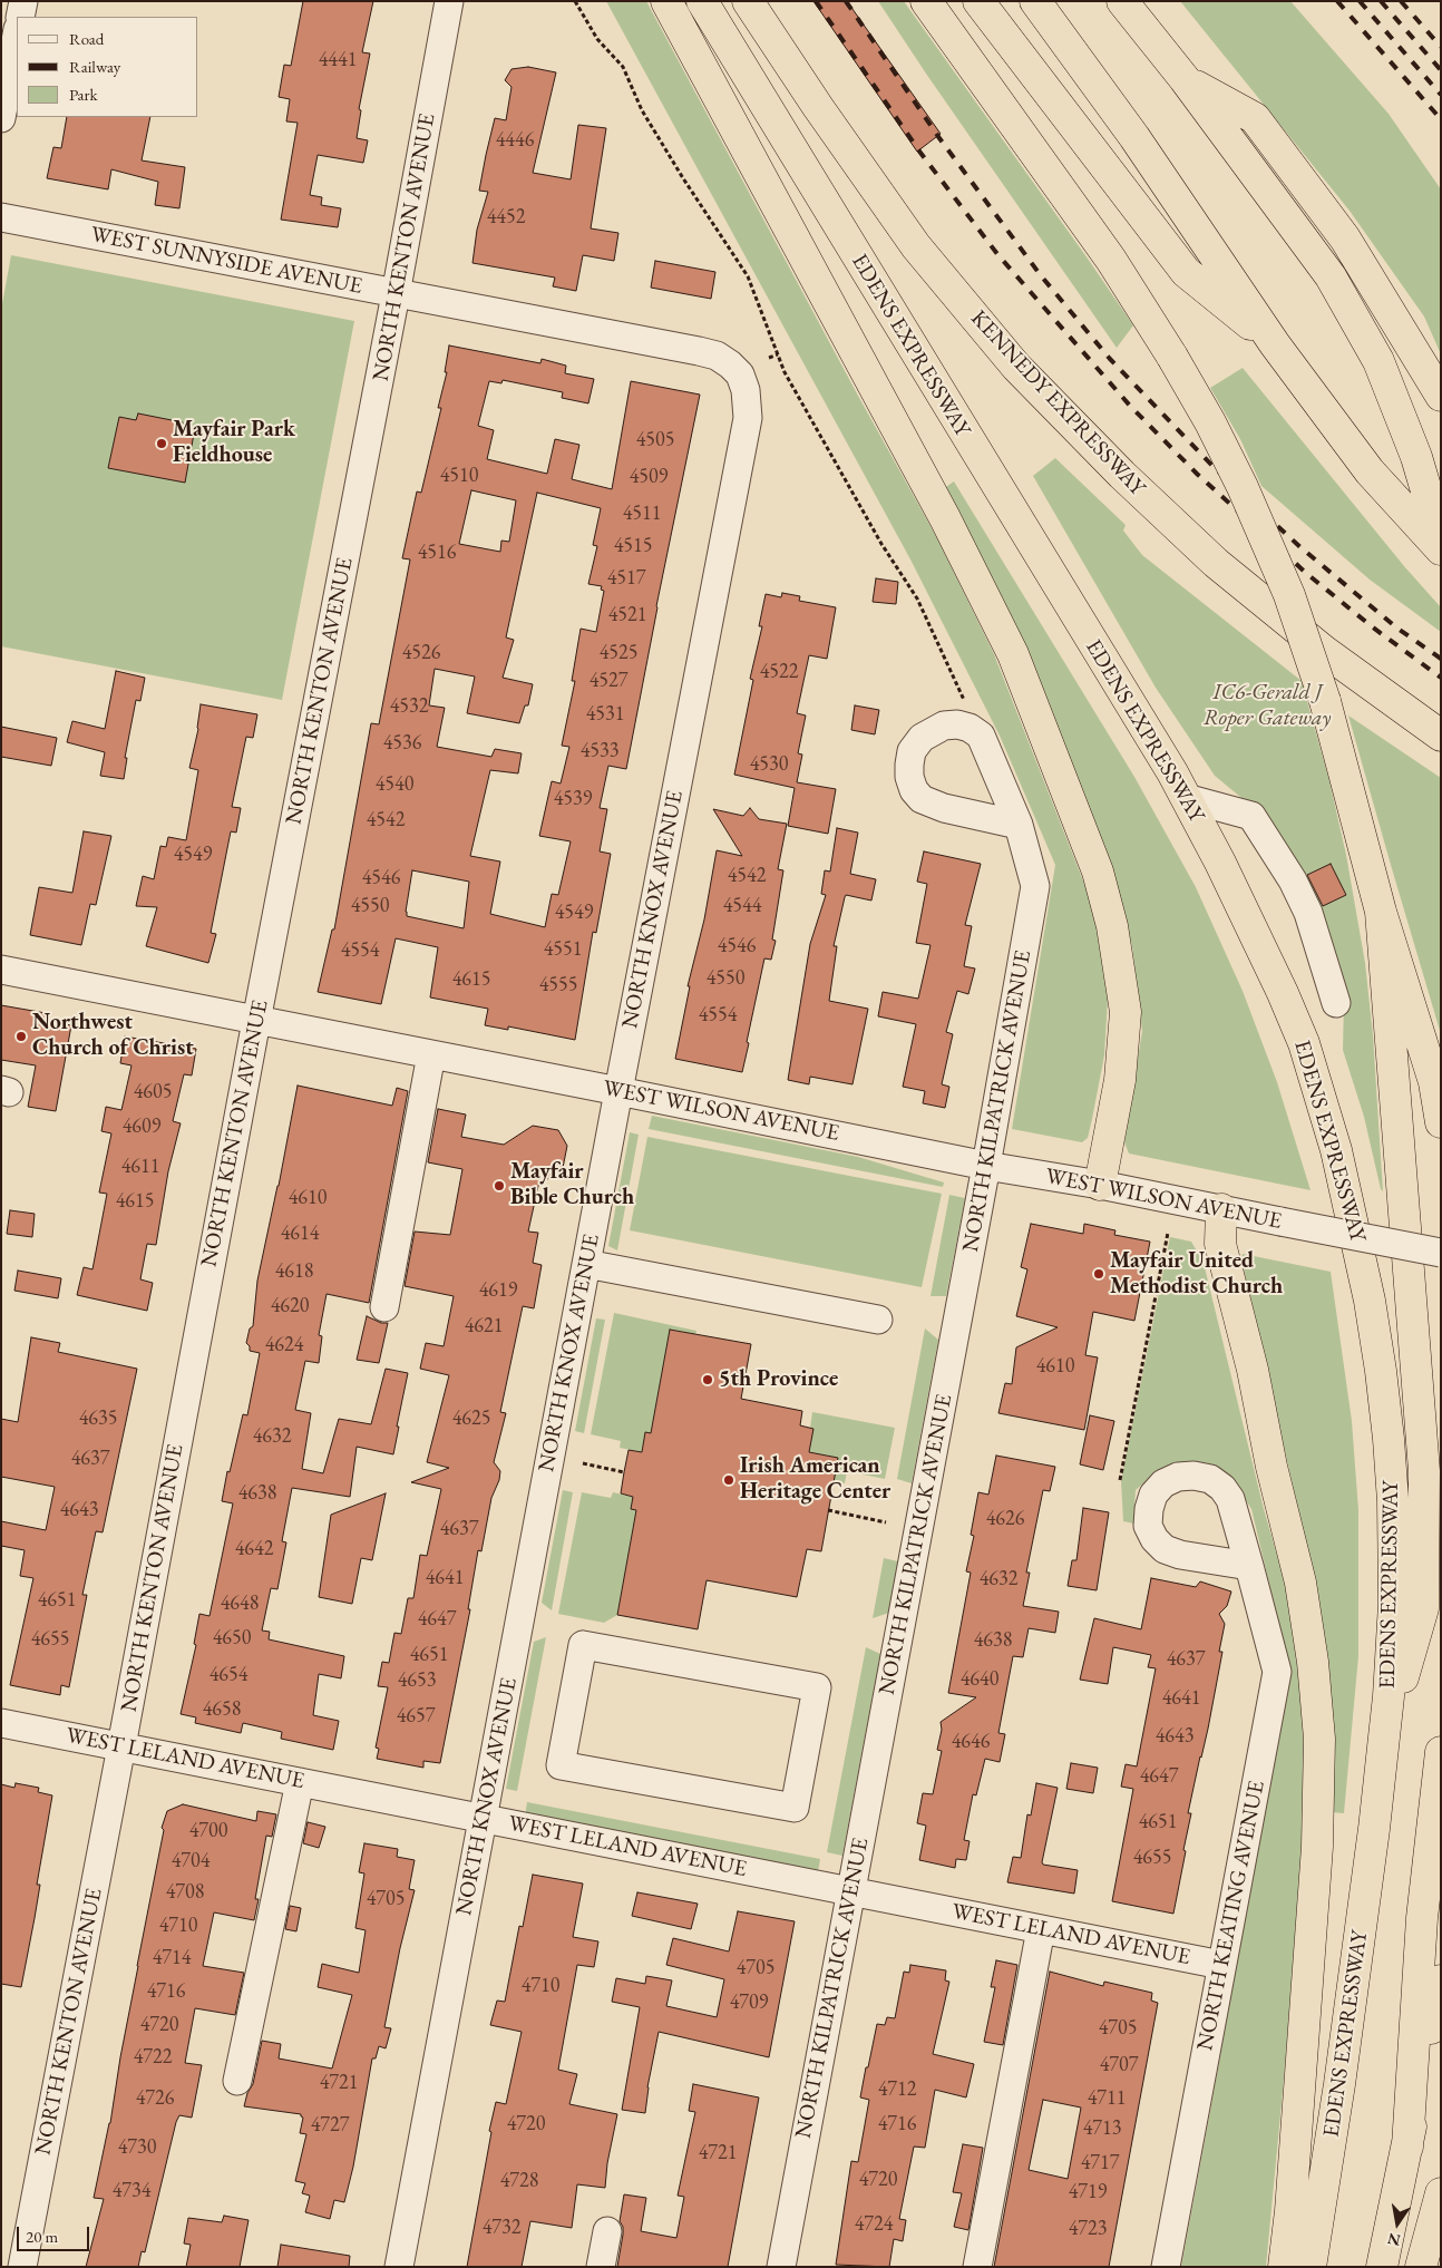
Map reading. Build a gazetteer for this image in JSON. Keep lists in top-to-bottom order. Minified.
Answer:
{"streets":{"highway":["EDENS EXPRESSWAY","KENNEDY EXPRESSWAY"],"street":["NORTH KENTON AVENUE","WEST SUNNYSIDE AVENUE","NORTH KNOX AVENUE","NORTH KILPATRICK AVENUE","WEST WILSON AVENUE","WEST LELAND AVENUE","NORTH KEATING AVENUE"]},"crossings":[["NORTH KENTON AVENUE","WEST SUNNYSIDE AVENUE"],["NORTH KENTON AVENUE","WEST WILSON AVENUE"],["NORTH KENTON AVENUE","WEST LELAND AVENUE"],["WEST SUNNYSIDE AVENUE","NORTH KNOX AVENUE"],["NORTH KNOX AVENUE","WEST WILSON AVENUE"],["NORTH KNOX AVENUE","WEST LELAND AVENUE"],["NORTH KILPATRICK AVENUE","WEST WILSON AVENUE"],["NORTH KILPATRICK AVENUE","WEST LELAND AVENUE"],["WEST LELAND AVENUE","NORTH KEATING AVENUE"]],"parks":["IC6-Gerald J Roper Gateway"],"places":["Mayfair Park Fieldhouse","Northwest Church of Christ","Mayfair Bible Church","Mayfair United Methodist Church","5th Province","Irish American Heritage Center"],"house_numbers":["4441","4446","4452","4505","4510","4509","4511","4515","4516","4517","4521","4526","4525","4522","4527","4532","4531","4536","4533","4530","4540","4539","4542","4549","4542","4546","4550","4544","4549","4546","4551","4554","4550","4615","4555","4554","4605","4609","4611","4610","4615","4614","4618","4619","4620","4621","4624","4610","4635","4625","4632","4637","4638","4643","4626","4637","4642","4641","4632","4651","4648","4647","4650","4655","4638","4651","4637","4654","4640","4653","4641","4658","4657","4643","4646","4647","4651","4700","4655","4704","4708","4705","4710","4714","4705","4710","4716","4709","4720","4705","4722","4707","4721","4712","4726","4711","4720","4716","4727","4713","4730","4721","4717","4720","4728","4734","4719","4724","4732","4723"],"legend":["Road","Railway","Park"],"scale_bar":"20 m","north":"bottom"}
